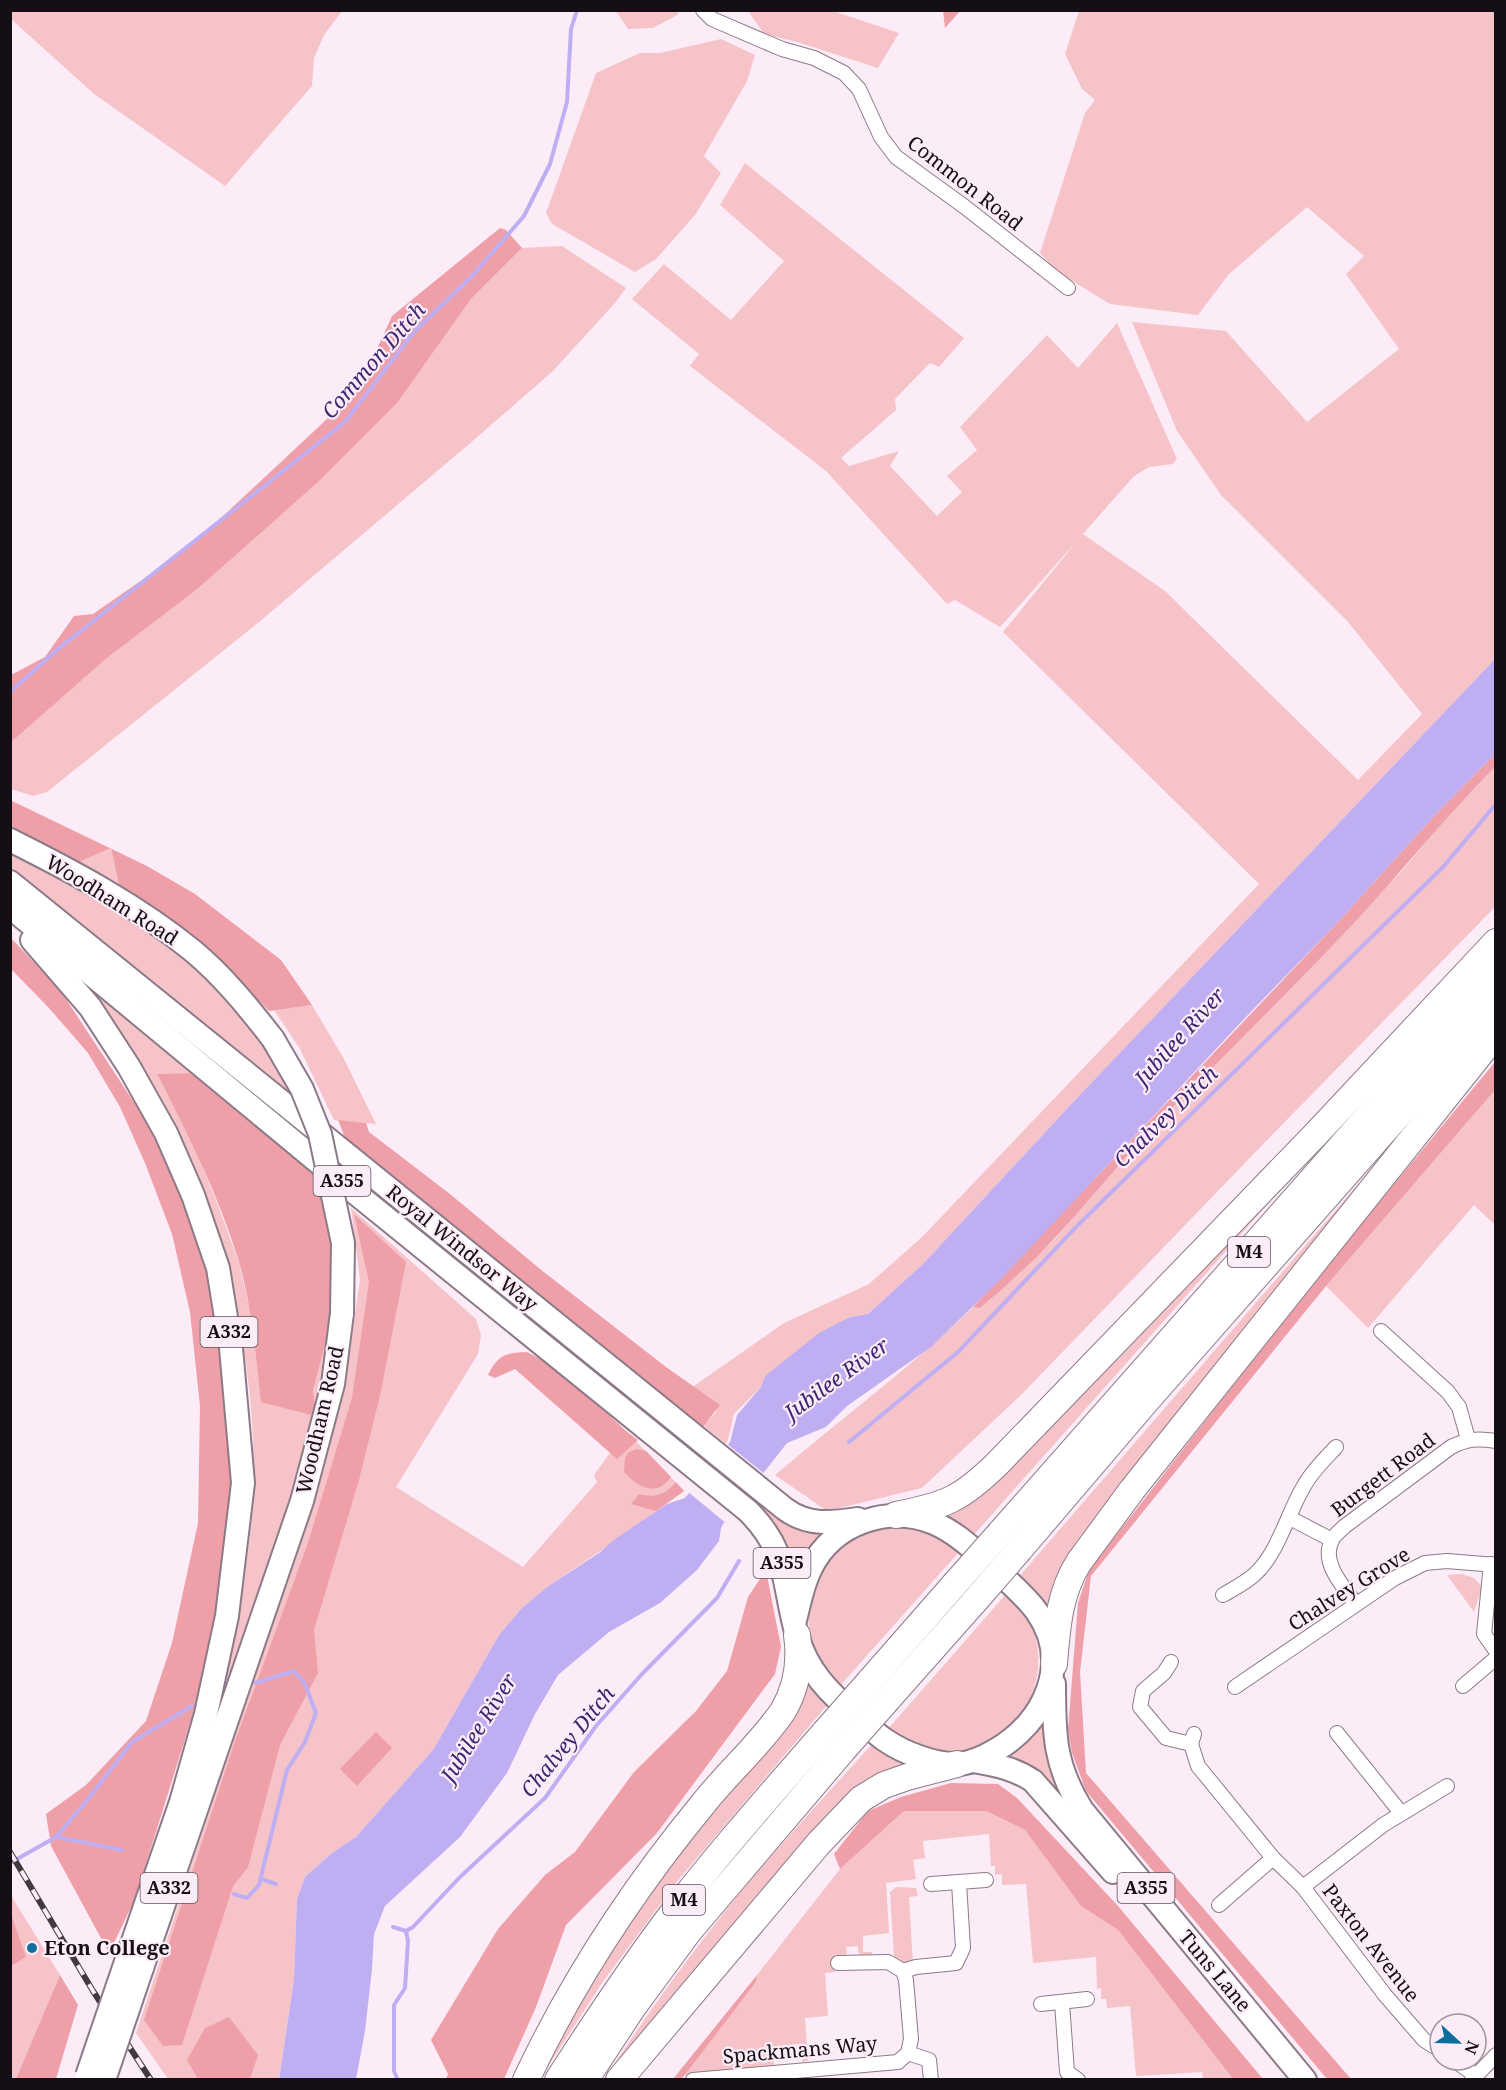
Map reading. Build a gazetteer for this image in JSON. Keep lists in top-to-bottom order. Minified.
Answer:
{"streets":{"highway":["M4"],"main road":["Woodham Road","A355","Royal Windsor Way","A332","Tuns Lane"],"street":["Common Road","Burgett Road","Chalvey Grove","Paxton Avenue","Spackmans Way"]},"crossings":[["Royal Windsor Way","M4"],["Royal Windsor Way","Tuns Lane"],["M4","Tuns Lane"],["Burgett Road","Chalvey Grove"]],"water":["Common Ditch","Jubilee River","Chalvey Ditch"],"places":["Eton College"],"north":"right"}
